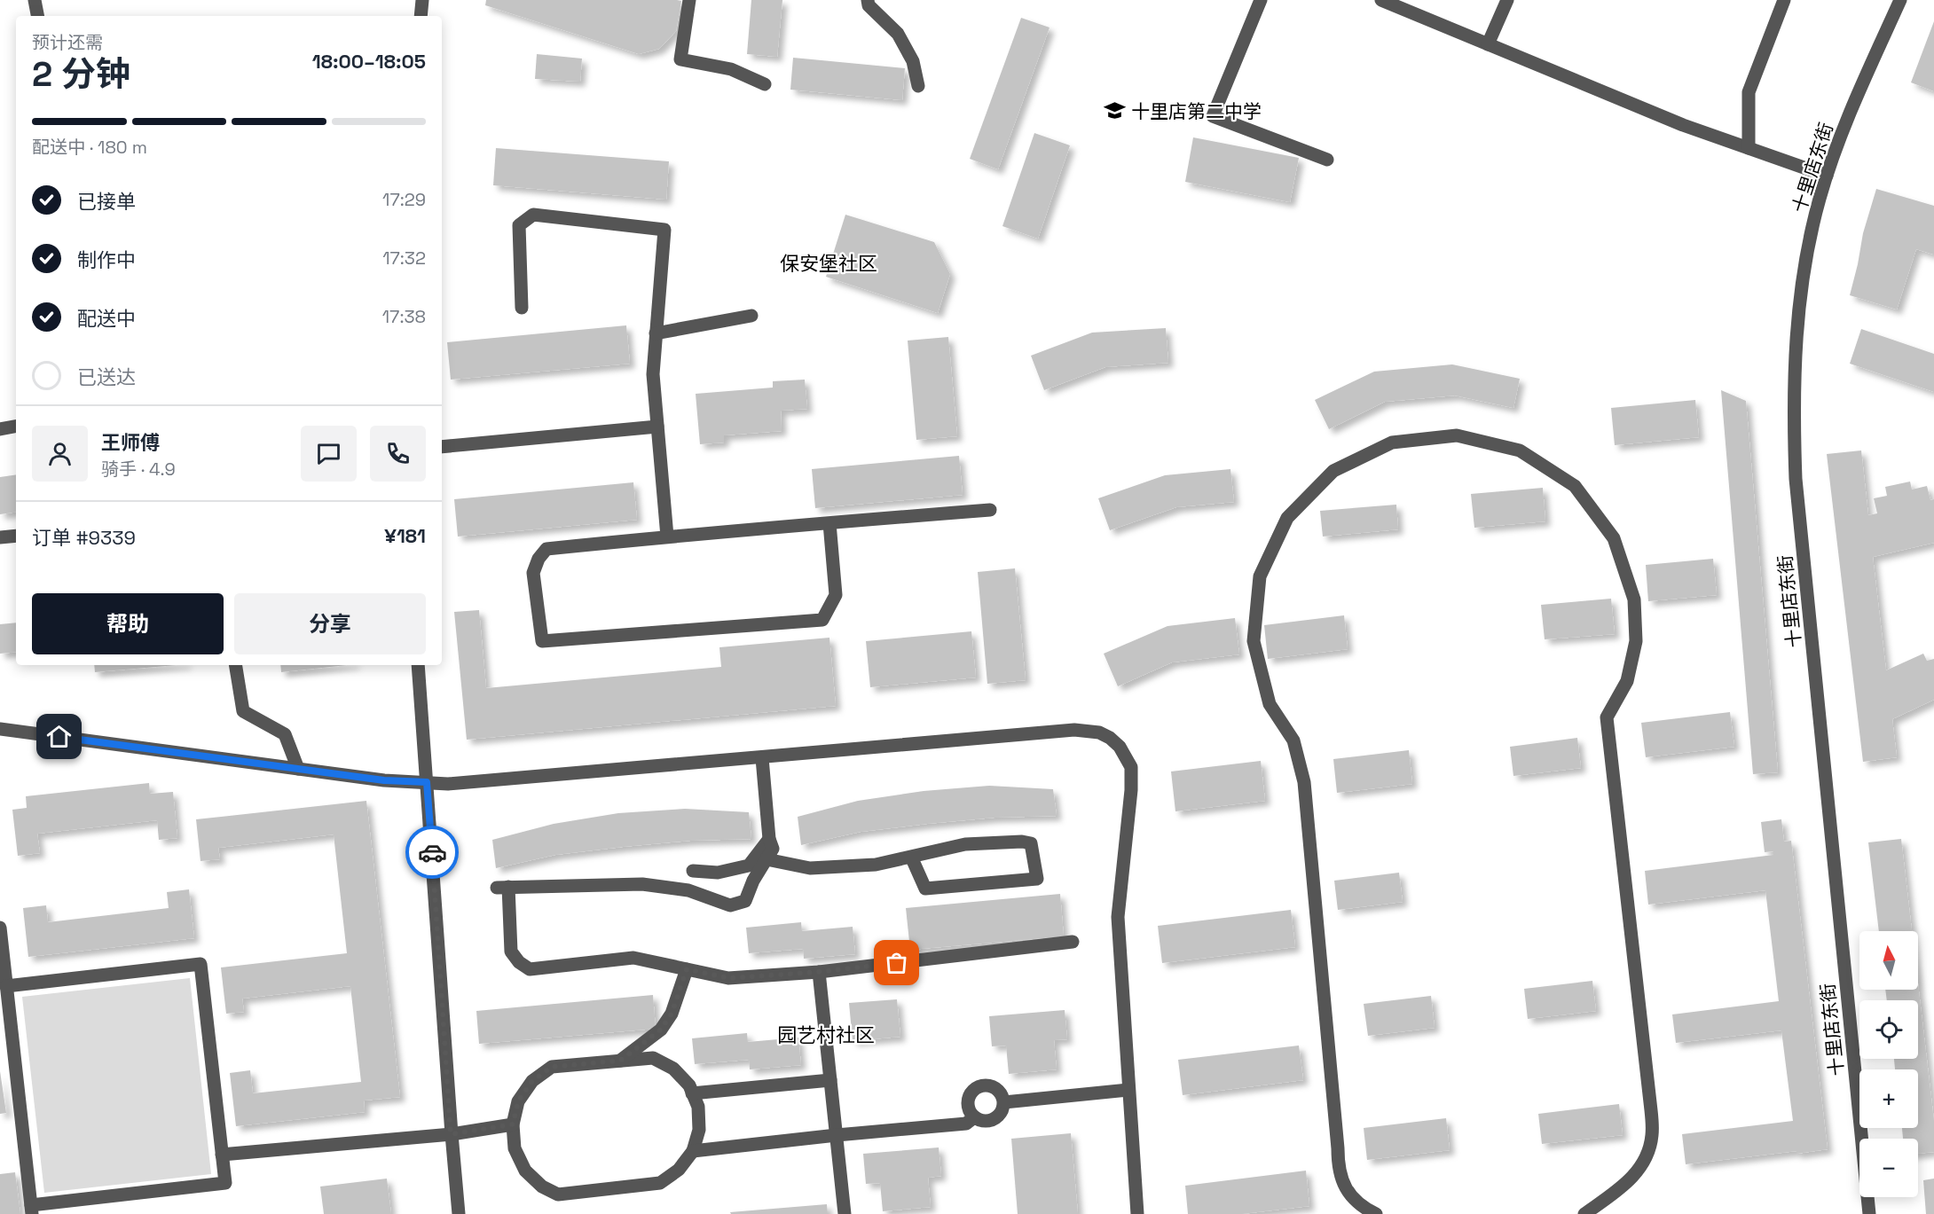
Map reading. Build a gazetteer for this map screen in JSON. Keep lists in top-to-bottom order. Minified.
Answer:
{"streets":{"street":["十里店东街"]},"districts":["保安堡社区","园艺村社区"],"places":{"school or university":["十里店第二中学"]},"north":"top","page":{"heading":["2 分钟","预计还需","18:00–18:05"],"panel":["王师傅","骑手 · 4.9","订单 #9339","¥181"],"bar":"配送中 · 180 m","list":[["已接单","17:29"],["制作中","17:32"],["配送中","17:38"],"已送达"],"buttons":["帮助","分享"],"map_buttons":["+","−"]}}
